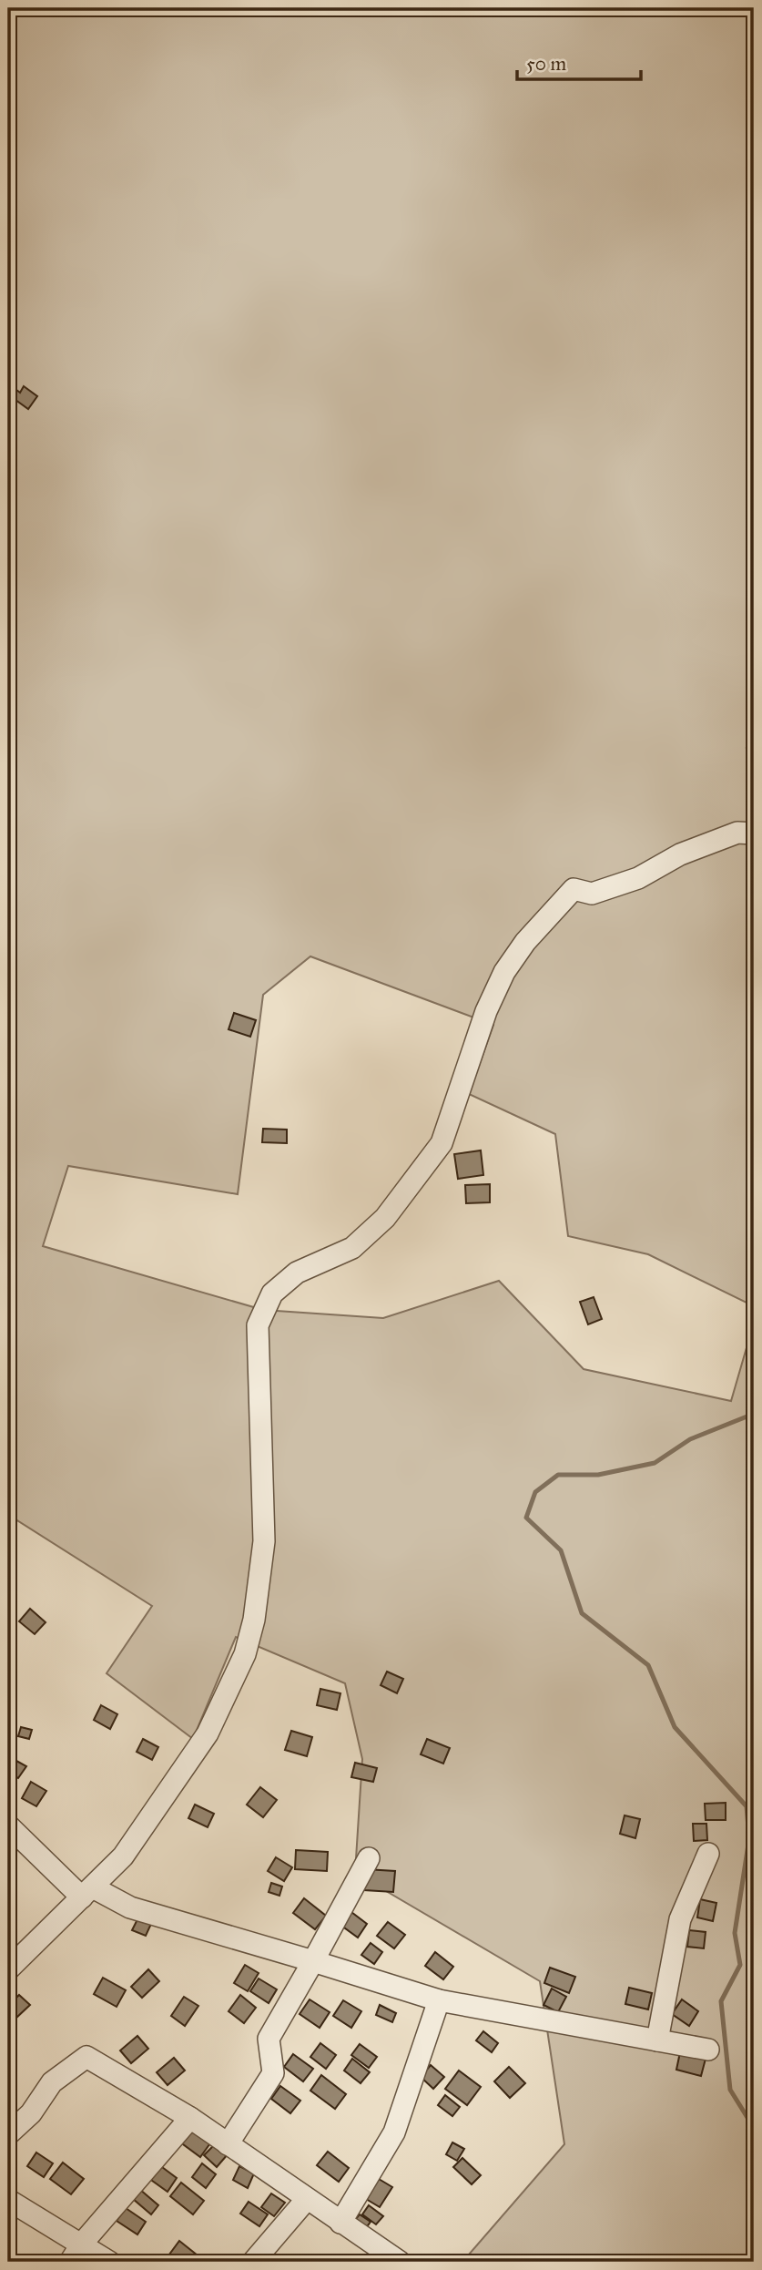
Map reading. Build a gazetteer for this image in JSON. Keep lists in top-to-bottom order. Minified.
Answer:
{"scale_bar":"50 m"}
